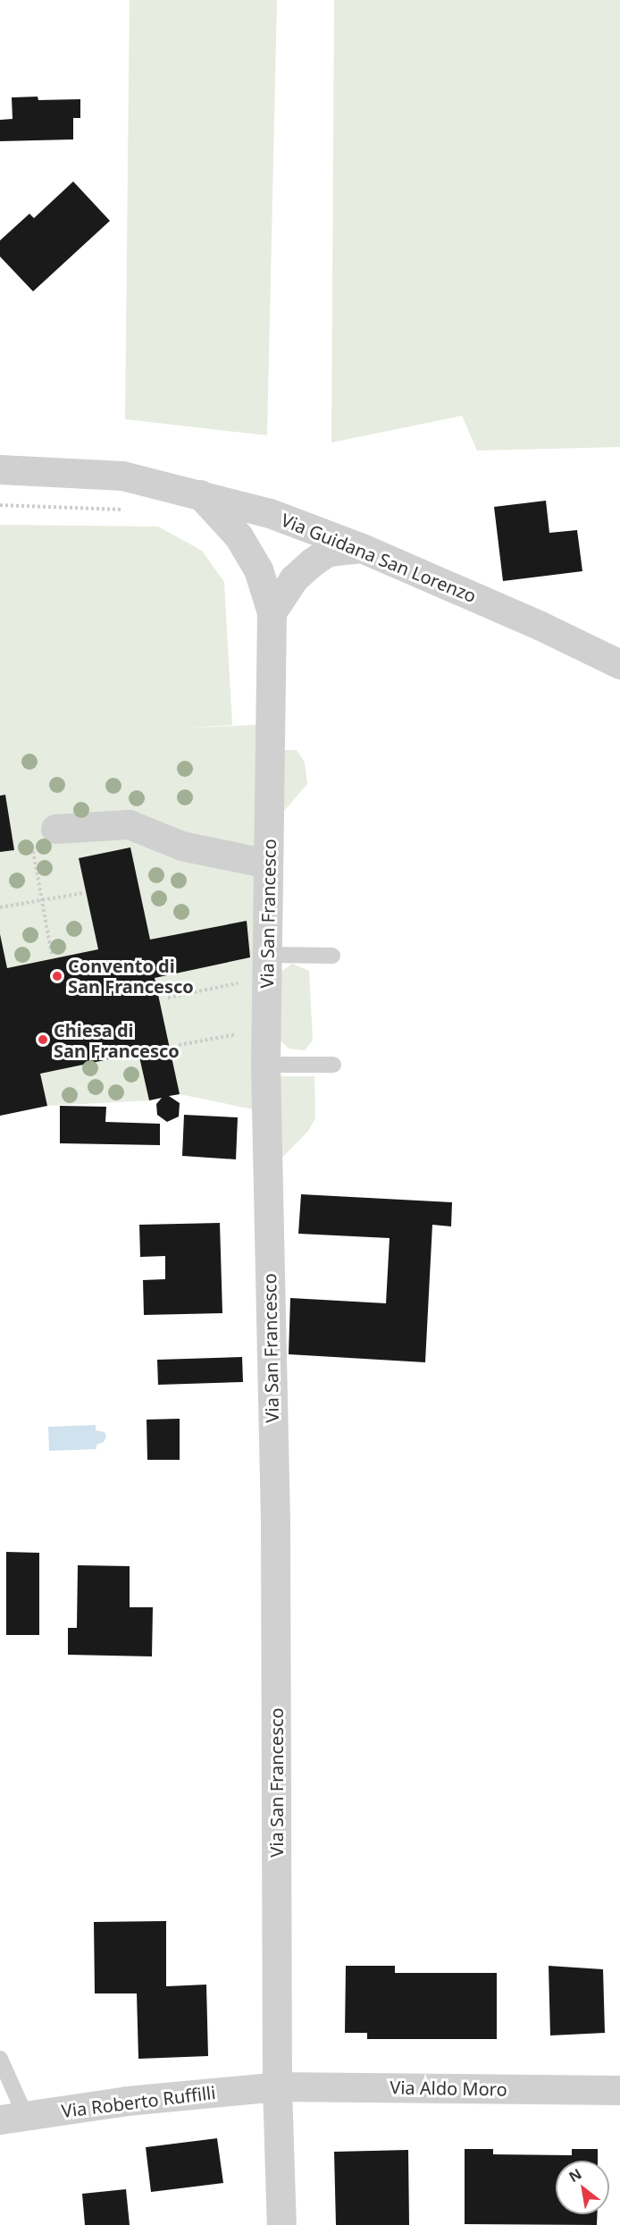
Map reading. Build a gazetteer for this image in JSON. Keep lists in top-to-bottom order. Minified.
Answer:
{"streets":{"street":["Via Guidana San Lorenzo","Via San Francesco","Via Aldo Moro","Via Roberto Ruffilli"]},"crossings":[["Via Guidana San Lorenzo","Via San Francesco"],["Via San Francesco","Via Aldo Moro"],["Via San Francesco","Via Roberto Ruffilli"],["Via Aldo Moro","Via Roberto Ruffilli"]],"places":["Convento di San Francesco","Chiesa di San Francesco"],"north":"top left"}
